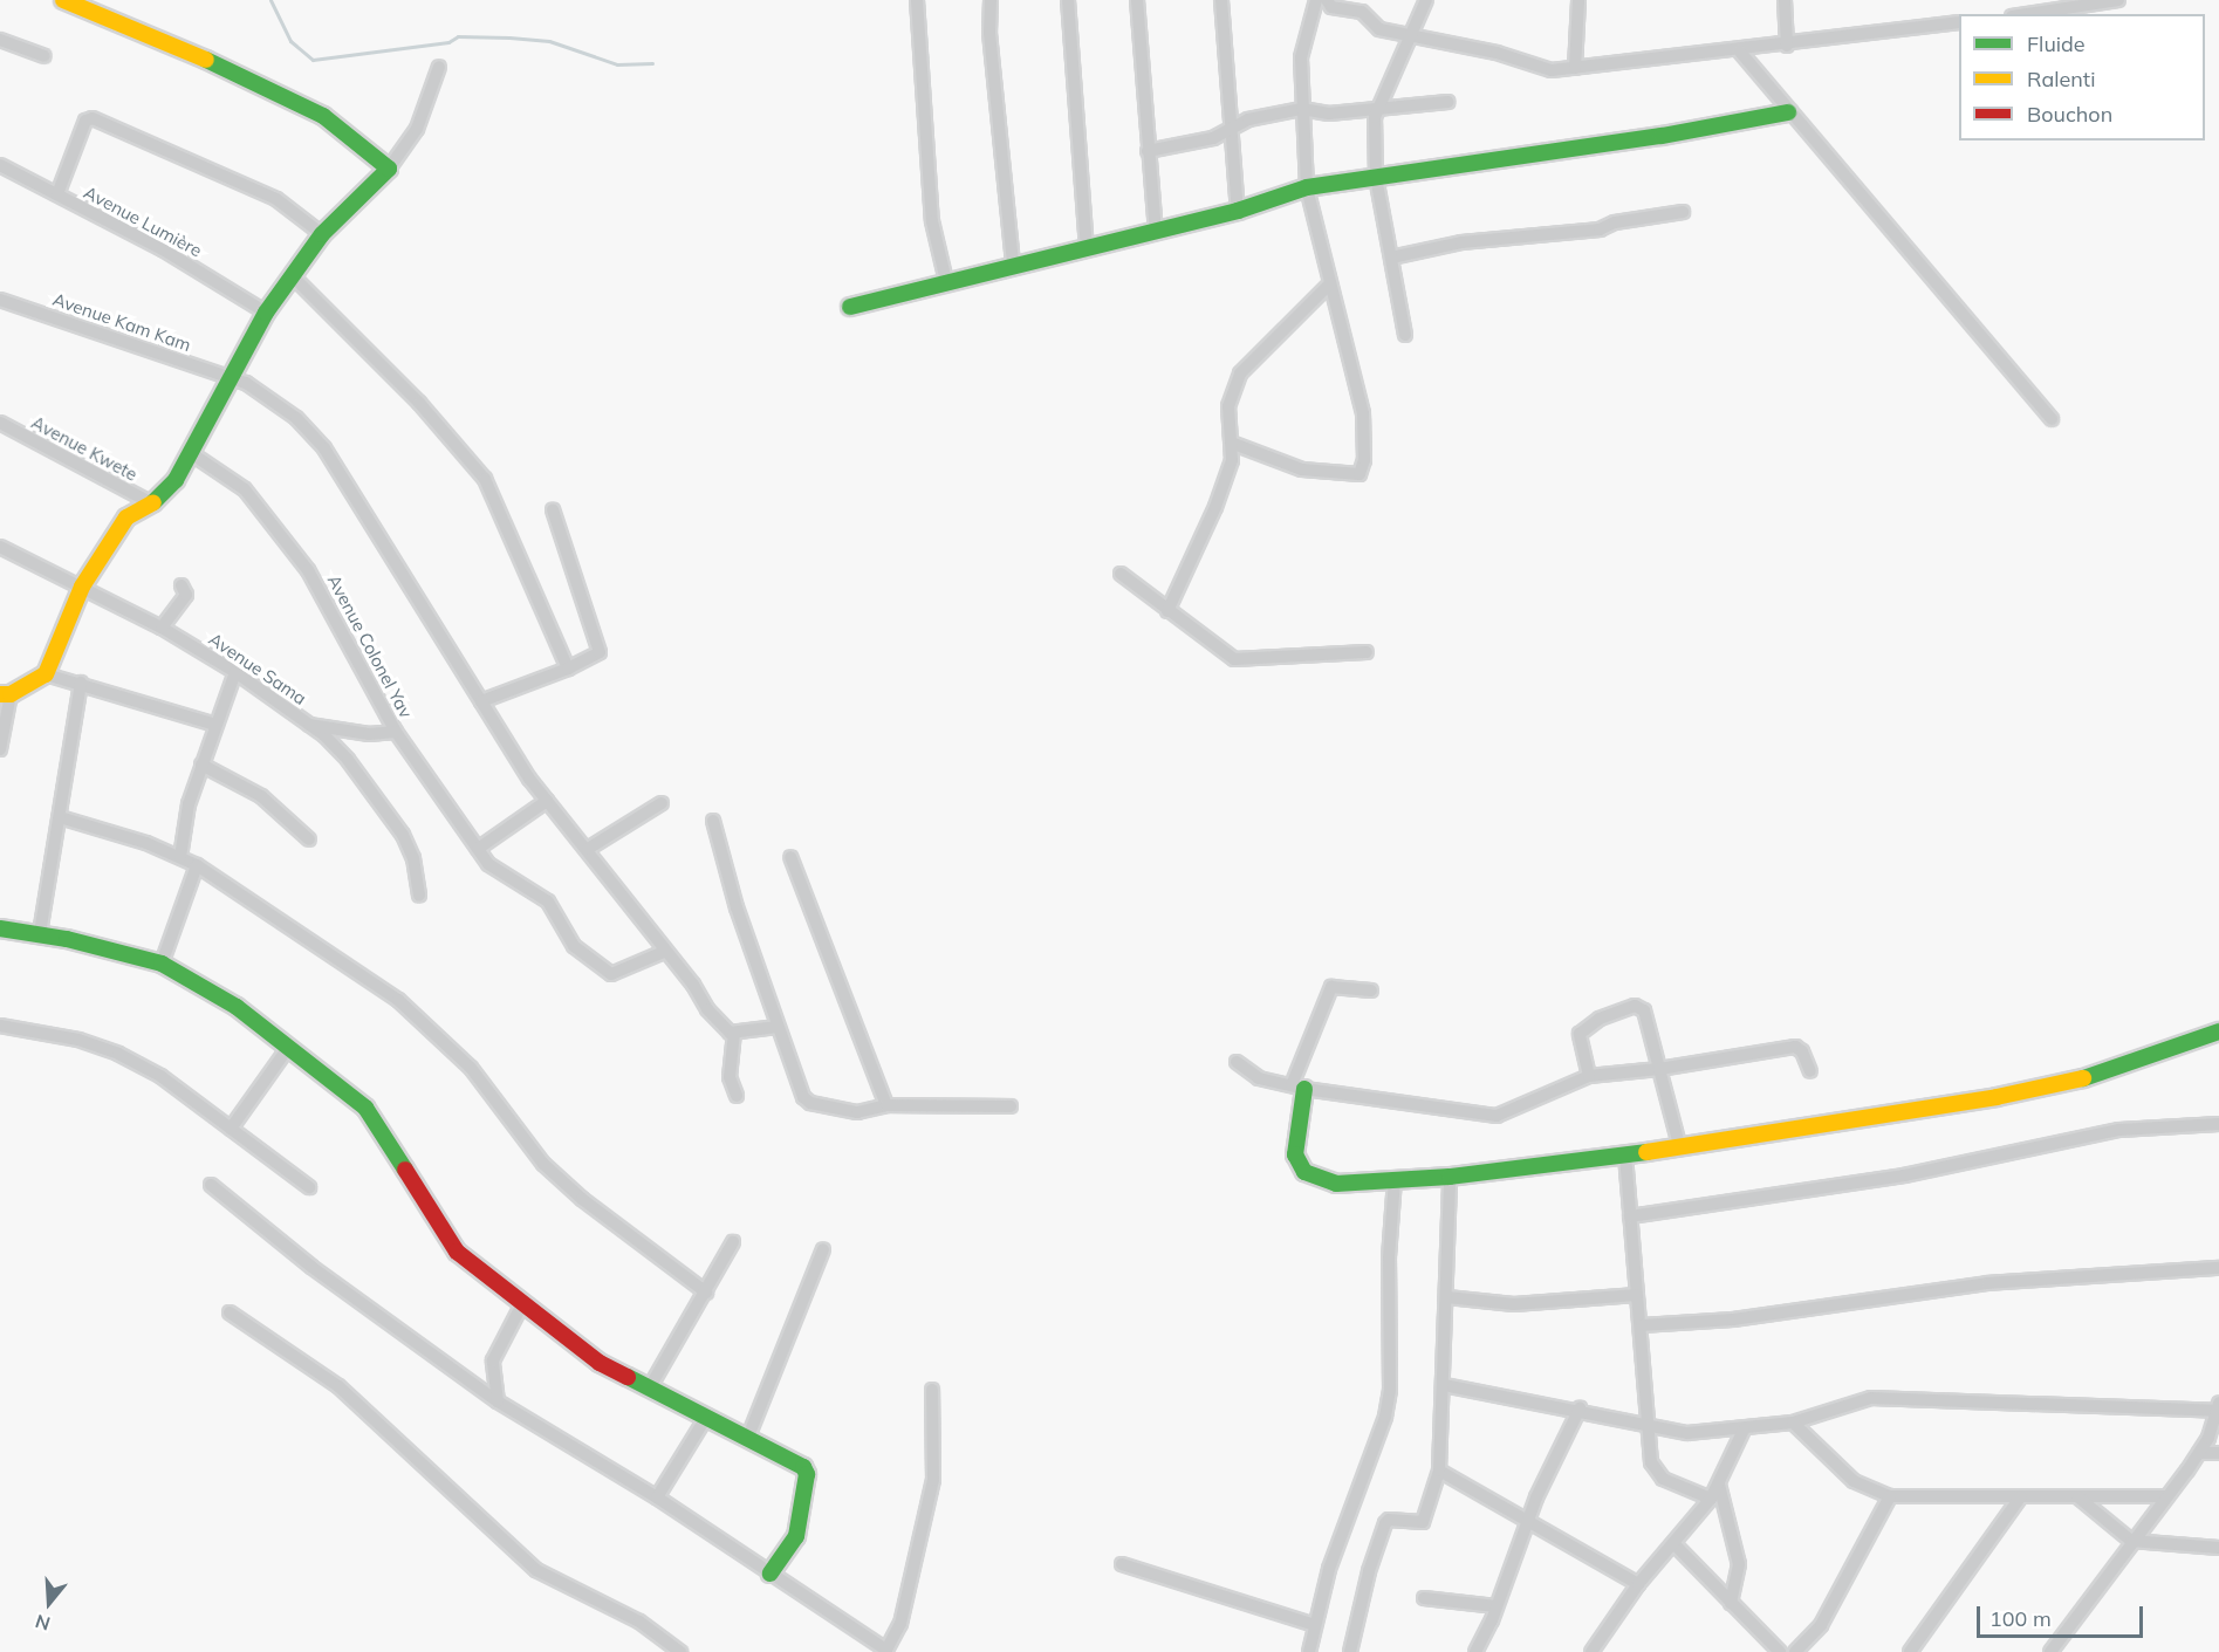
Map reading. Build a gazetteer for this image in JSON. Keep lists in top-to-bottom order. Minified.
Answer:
{"streets":{"street":["Avenue Lumière","Avenue Kam Kam","Avenue Kwete","Avenue Colonel Yav","Avenue Sama"]},"crossings":[["Avenue Kam Kam","Avenue Colonel Yav"]],"legend":["Fluide","Ralenti","Bouchon"],"scale_bar":"100 m","north":"bottom"}
